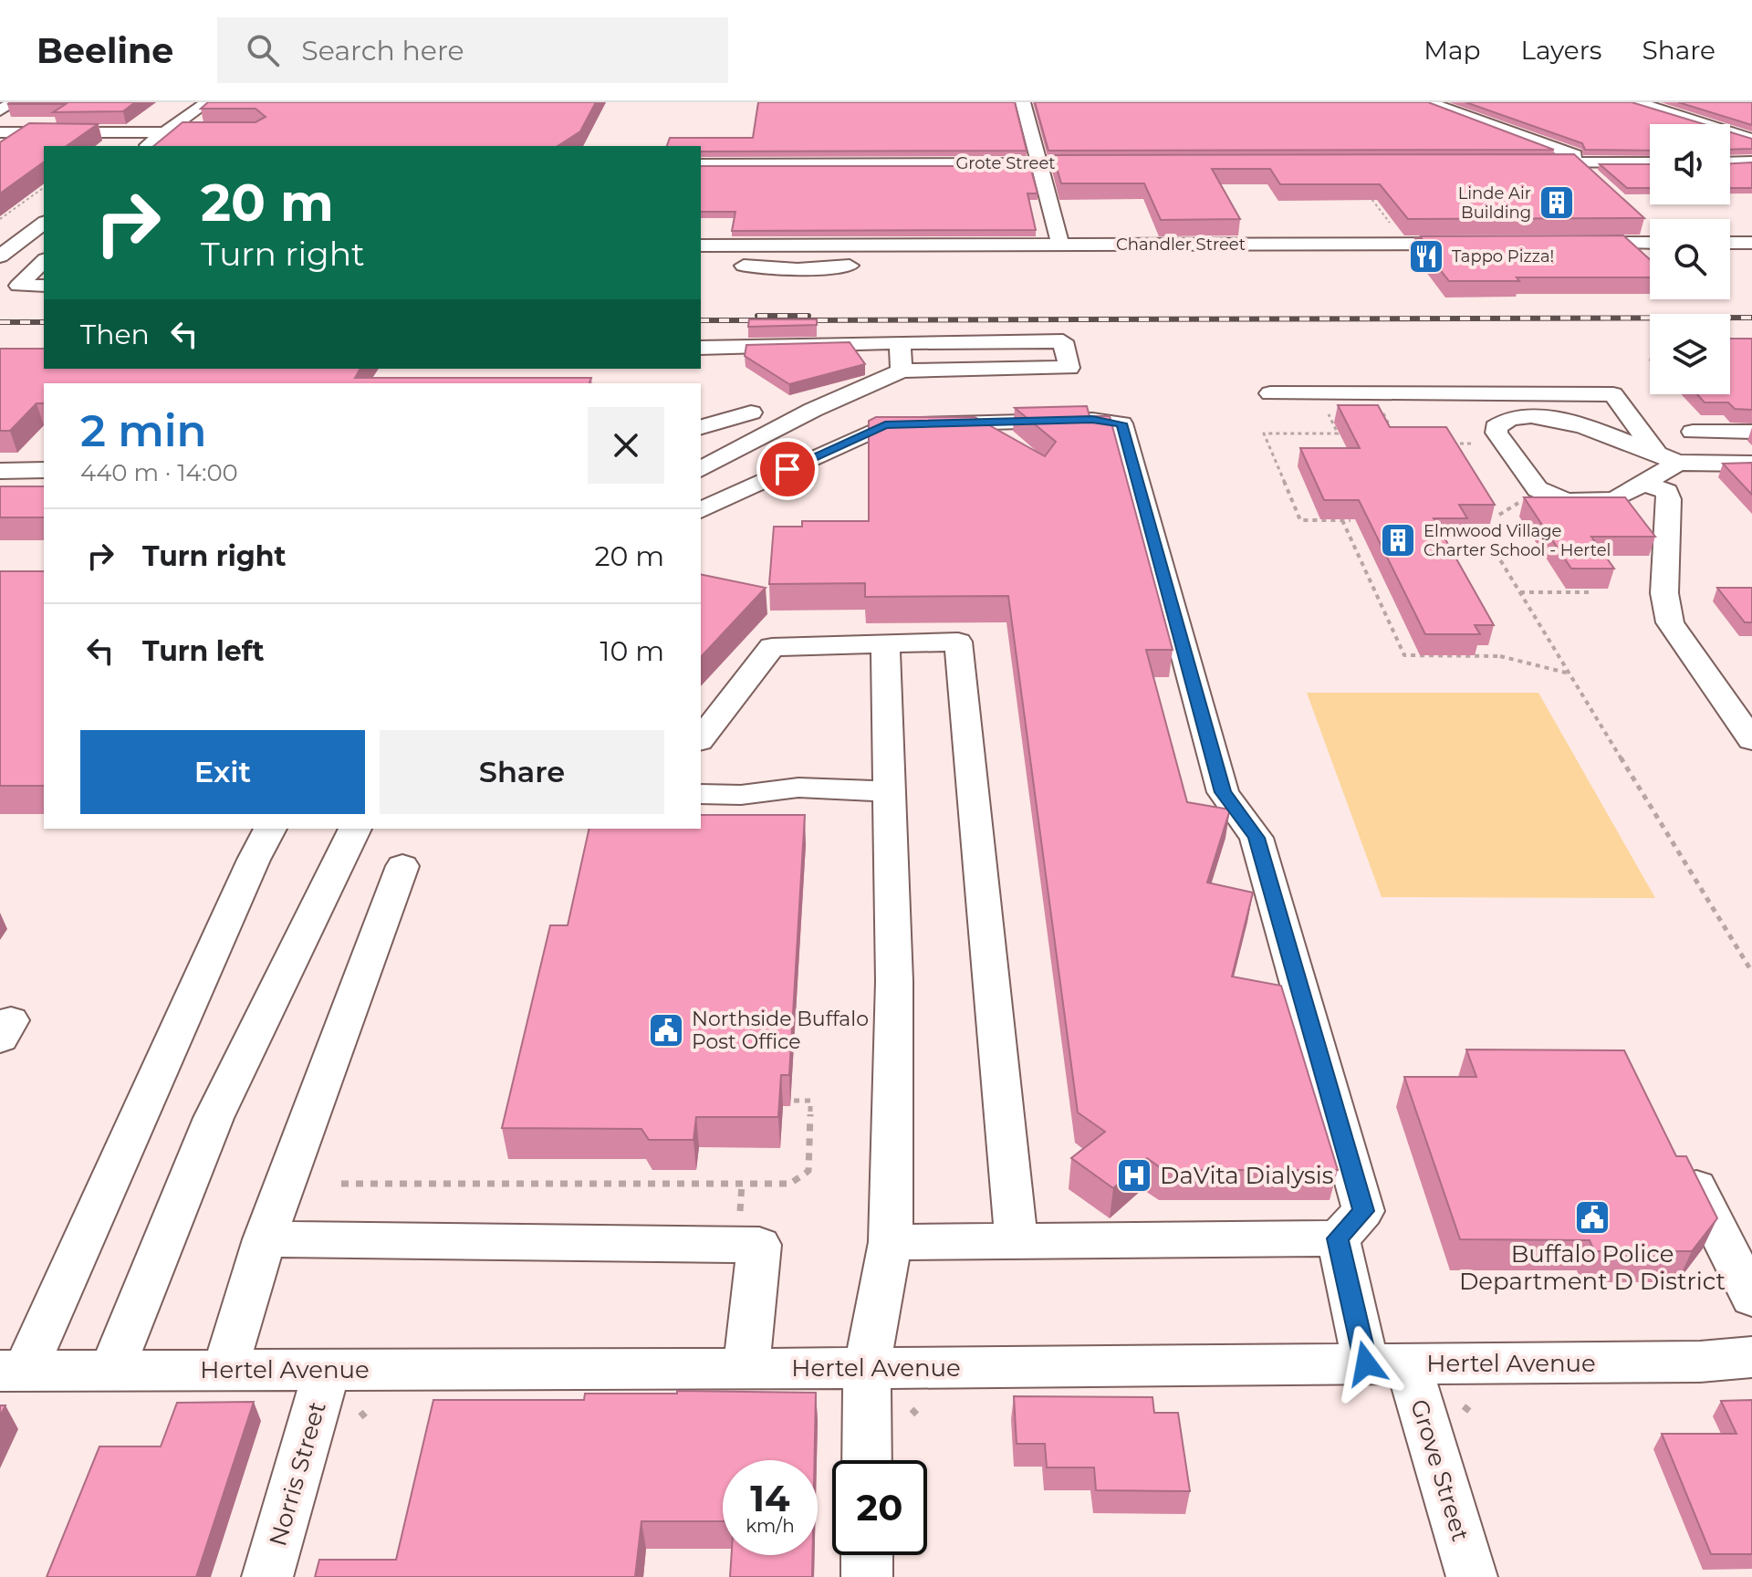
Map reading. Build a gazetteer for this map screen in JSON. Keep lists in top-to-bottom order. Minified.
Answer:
{"streets":{"street":["Grote Street","Chandler Street","Hertel Avenue","Grove Street","Norris Street"]},"crossings":[["Hertel Avenue","Grove Street"],["Hertel Avenue","Norris Street"]],"places":{"building":["Linde Air Building","Elmwood Village Charter School - Hertel"],"restaurant":["Tappo Pizza!"],"public building":["Northside Buffalo Post Office","Buffalo Police Department D District"],"hospital":["DaVita Dialysis"]},"page":{"header":"Beeline","search":"Search here","nav":["Map","Layers","Share"],"turn":["20 m","Turn right"],"then":"Then","heading":["2 min","440 m · 14:00"],"list":[{"name":"Turn right","value":"20 m"},{"name":"Turn left","value":"10 m"}],"buttons":["Exit","Share"],"speed":"14 km/h","limit":"20"}}
